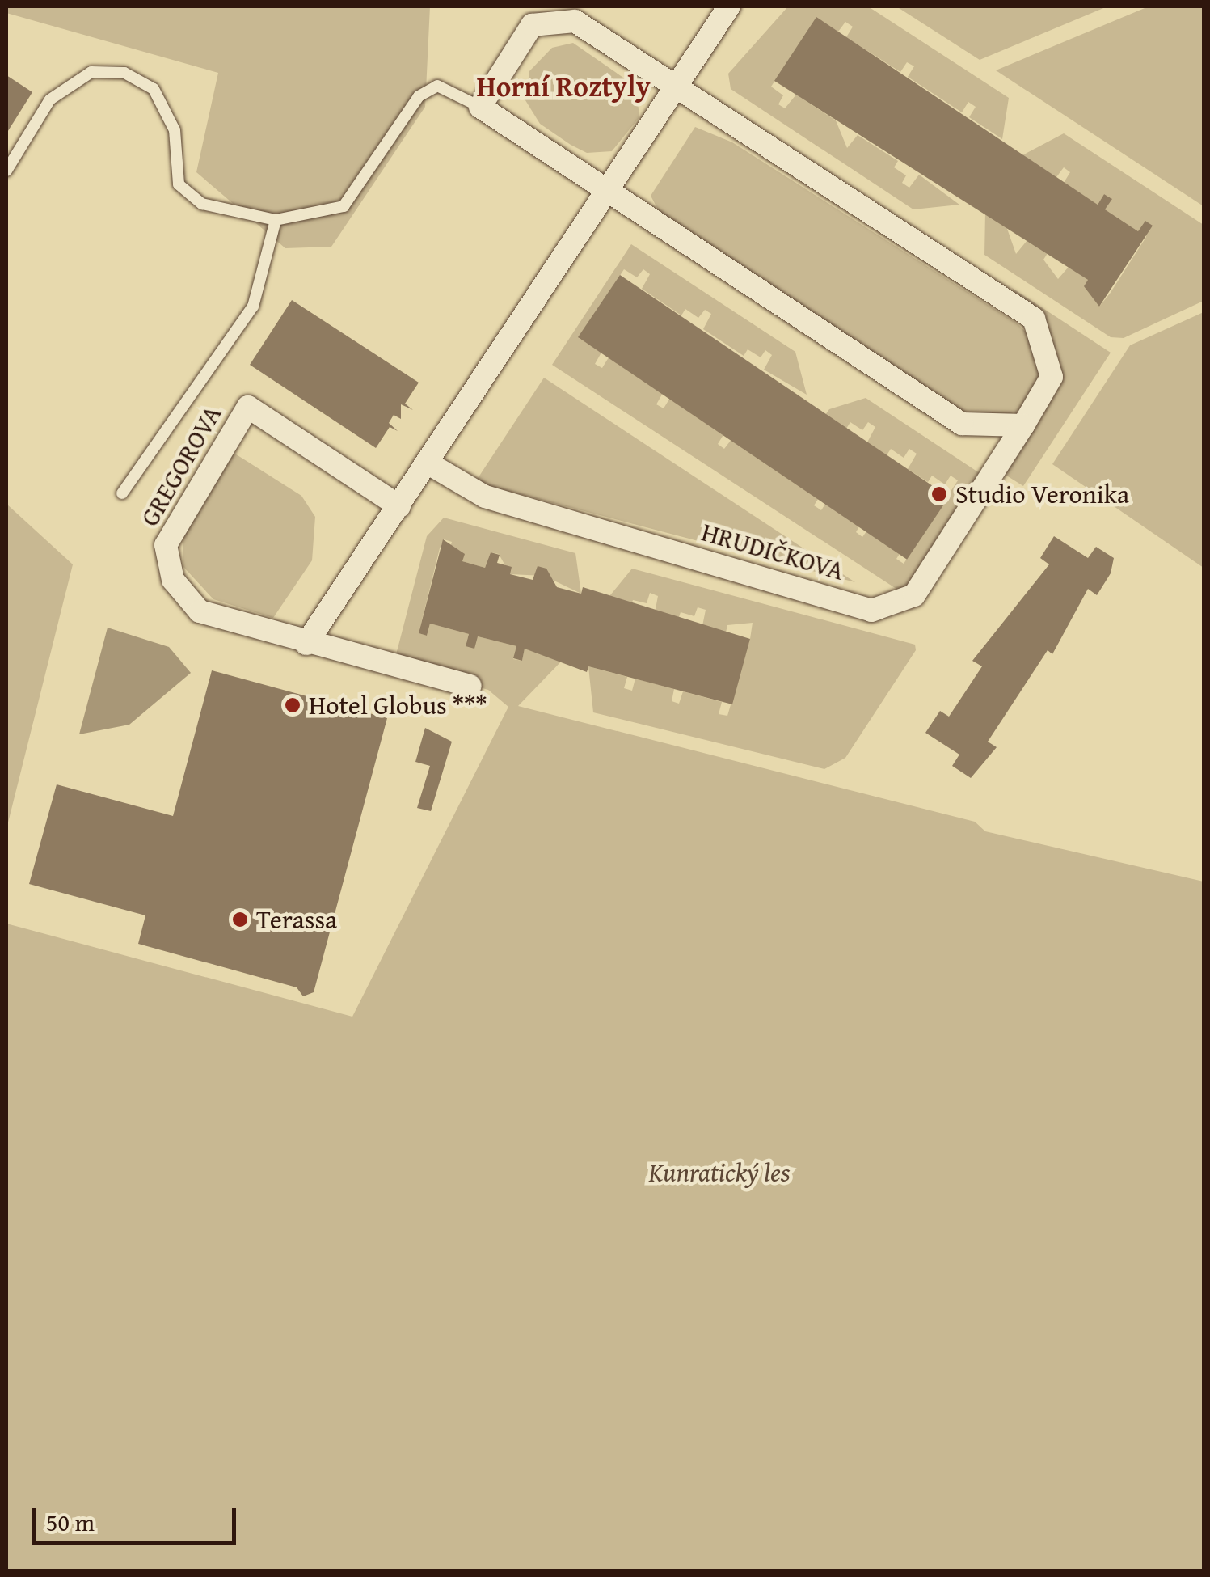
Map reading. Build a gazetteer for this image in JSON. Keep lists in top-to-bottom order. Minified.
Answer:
{"streets":{"street":["GREGOROVA","HRUDIČKOVA"]},"districts":["Horní Roztyly"],"parks":["Kunratický les"],"places":["Studio Veronika","Hotel Globus ***","Terassa"],"scale_bar":"50 m"}
